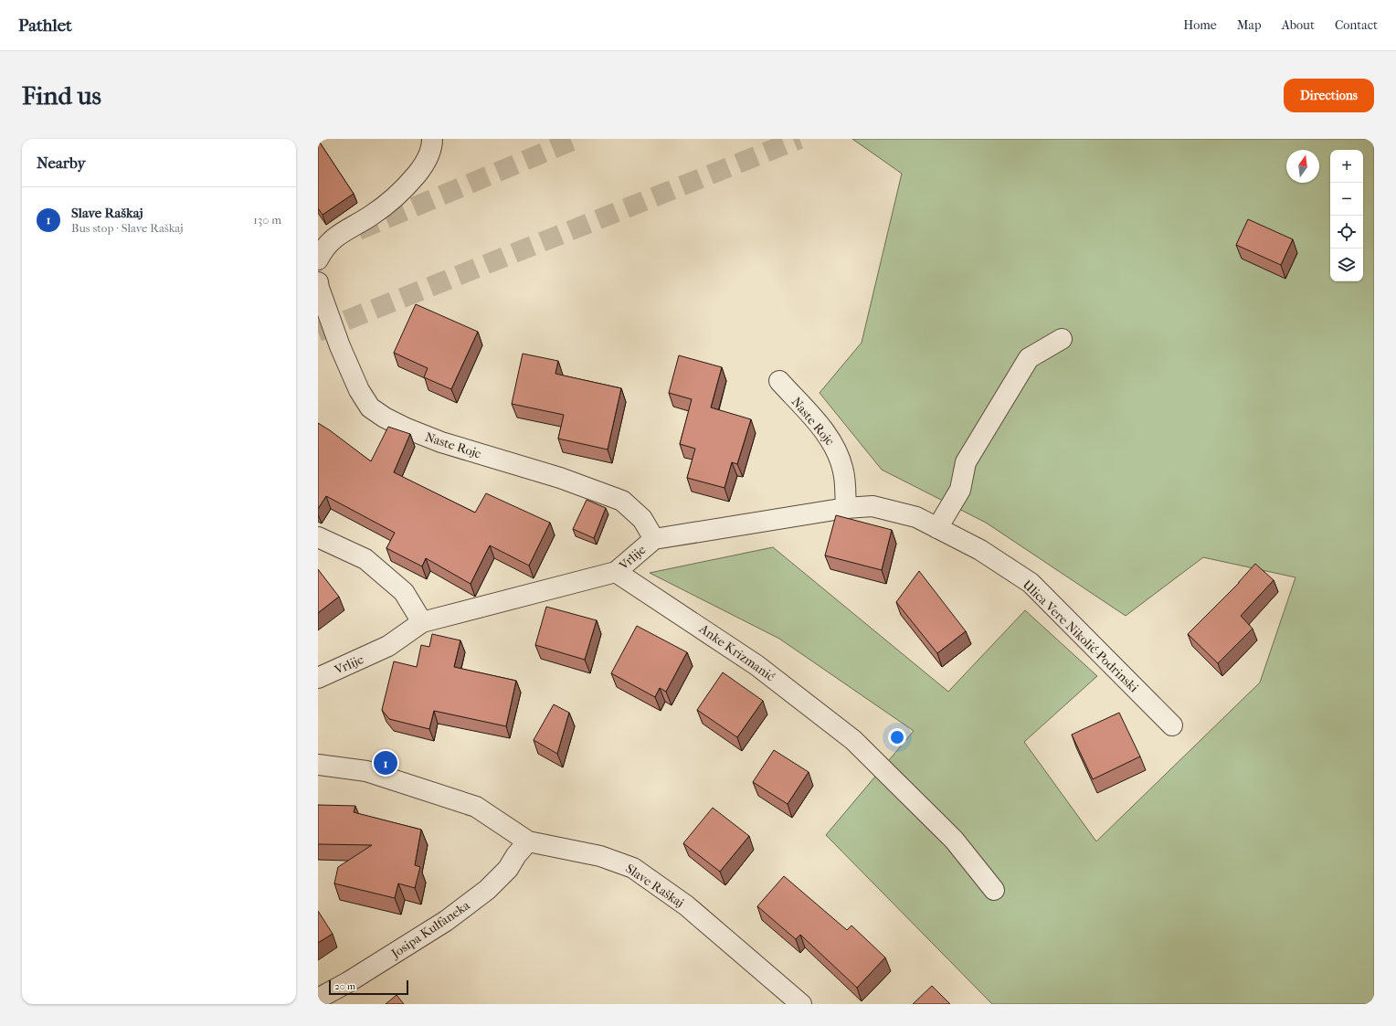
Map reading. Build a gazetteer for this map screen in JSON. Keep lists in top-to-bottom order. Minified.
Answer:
{"streets":{"street":["Naste Rojc","Vrlije","Ulica Vere Nikolić-Podrinski","Anke Krizmanić","Slave Raškaj","Josipa Kulfaneka"]},"crossings":[["Naste Rojc","Vrlije"],["Vrlije","Ulica Vere Nikolić-Podrinski"],["Vrlije","Anke Krizmanić"],["Slave Raškaj","Josipa Kulfaneka"]],"scale_bar":"20 m","north":"top","page":{"header":"Pathlet","nav":["Home","Map","About","Contact"],"buttons":"Directions","title":"Find us","heading":"Nearby","map_buttons":["+","−"],"list":[{"mark":"1","name":"Slave Raškaj","note":"Bus stop · Slave Raškaj","value":"130 m"}],"pins":"1","scale":"20 m"}}
